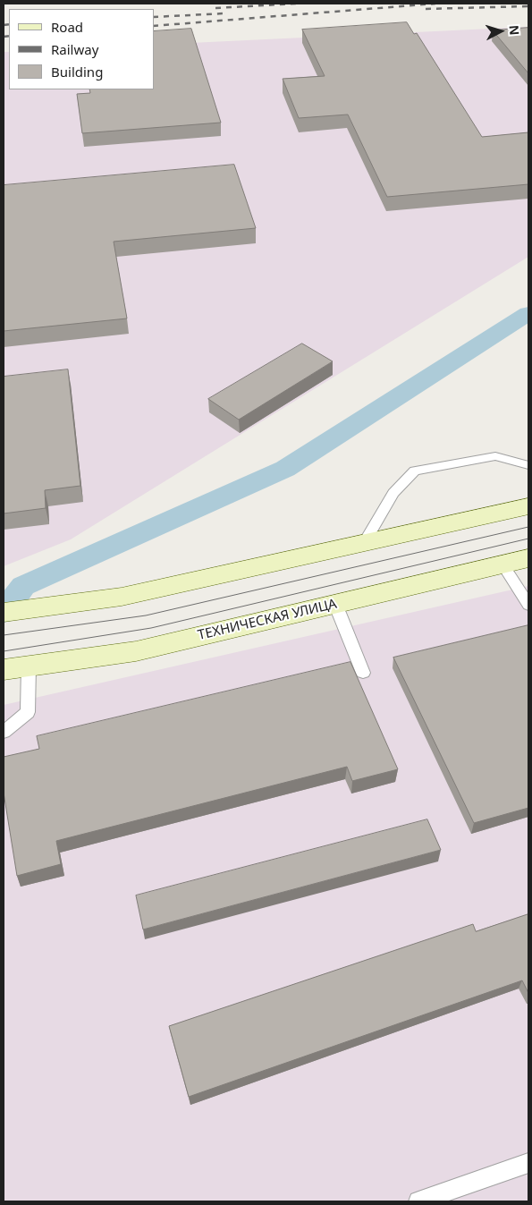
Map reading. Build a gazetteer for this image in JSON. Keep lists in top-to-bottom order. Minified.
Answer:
{"streets":{"main road":["ТЕХНИЧЕСКАЯ УЛИЦА"]},"legend":["Road","Railway","Building"],"north":"right"}
